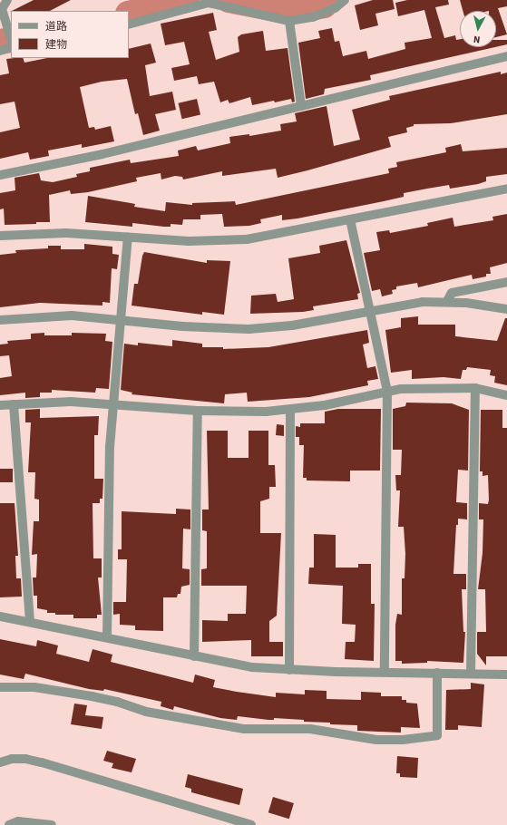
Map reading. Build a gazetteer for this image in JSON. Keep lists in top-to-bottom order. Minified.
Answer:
{"legend":["道路","建物"],"north":"bottom"}
